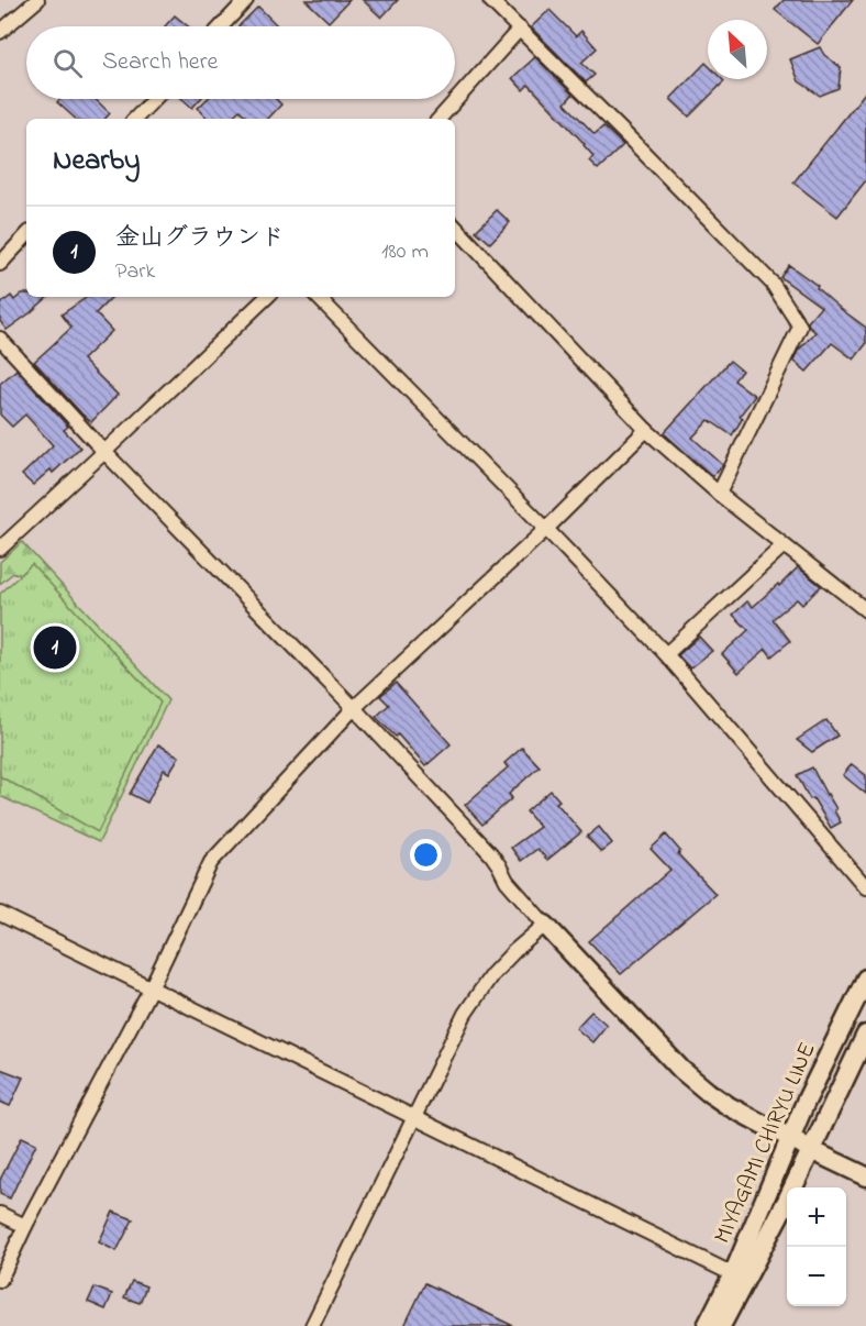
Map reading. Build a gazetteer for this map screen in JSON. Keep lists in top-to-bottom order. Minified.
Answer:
{"streets":{"main road":["MIYAGAMI CHIRYU LINE"]},"north":"top left","page":{"search":"Search here","heading":"Nearby","list":[{"mark":"1","name":"金山グラウンド","note":"Park","value":"180 m"}],"pins":"1","map_buttons":["+","−"]}}
